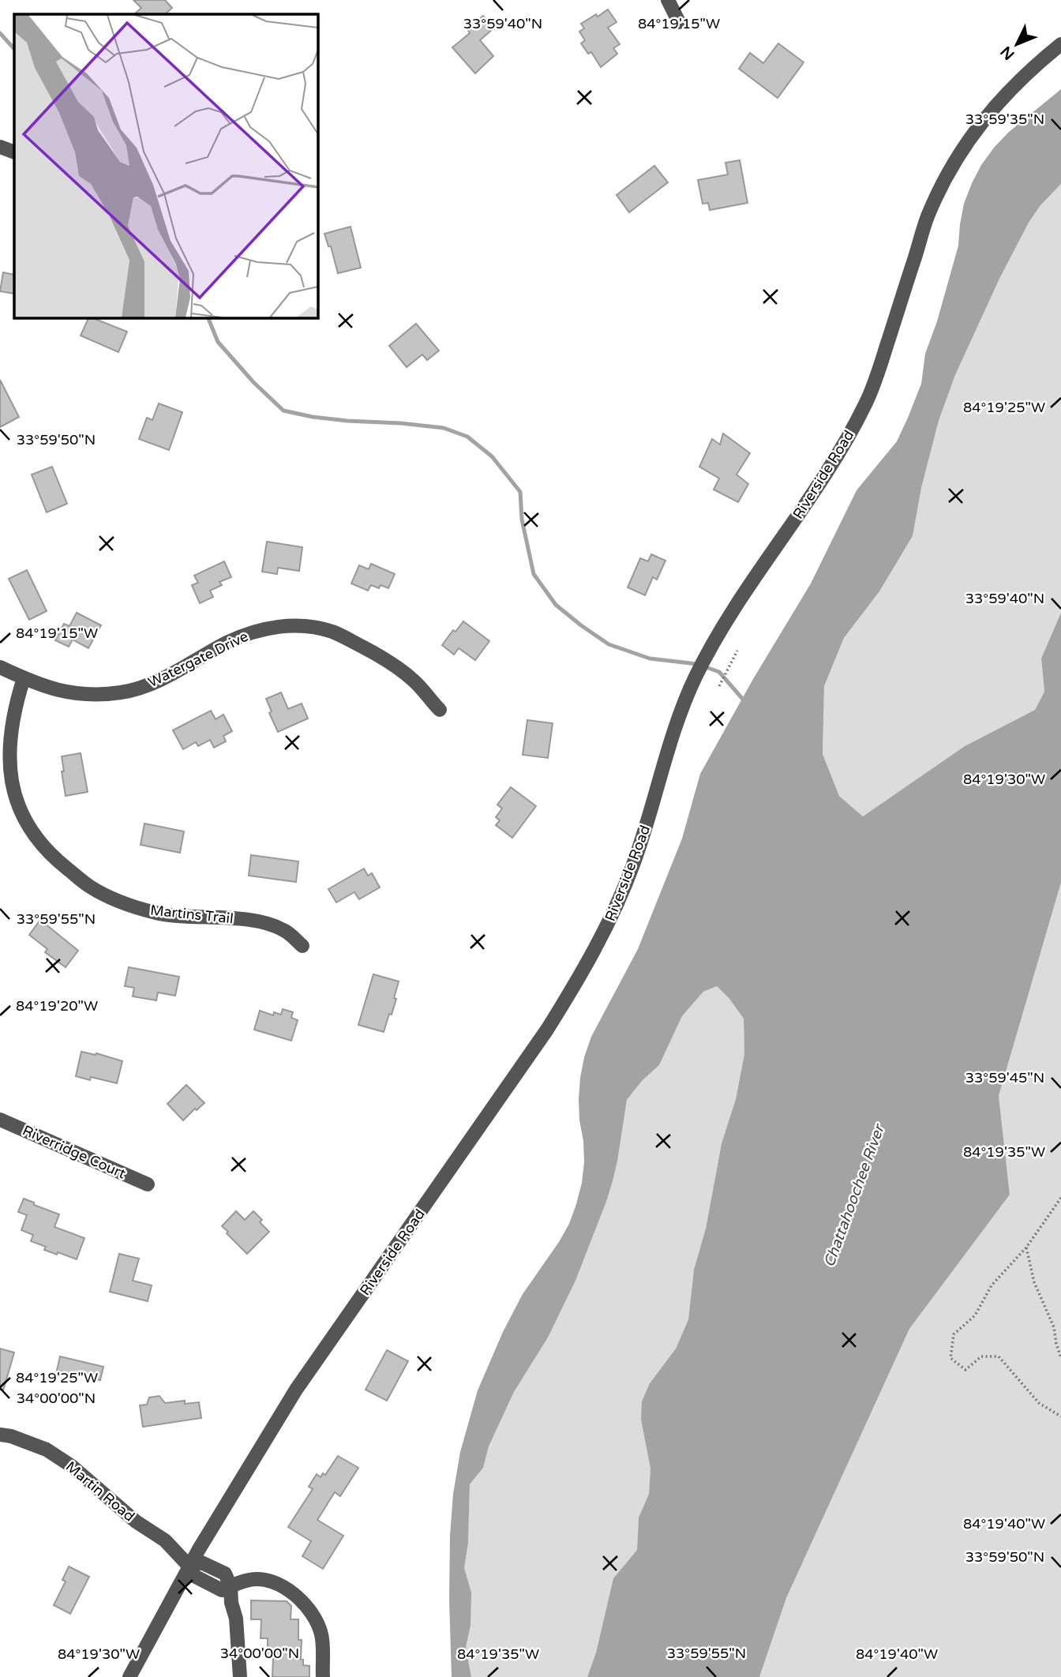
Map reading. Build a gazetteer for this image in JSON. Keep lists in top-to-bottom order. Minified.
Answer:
{"streets":{"street":["Riverside Road","Watergate Drive","Martins Trail","Riverridge Court","Martin Road"]},"crossings":[["Riverside Road","Martin Road"],["Watergate Drive","Martins Trail"]],"water":["Chattahoochee River"],"north":"bottom left","coordinates":["84°19'15\"W","33°59'40\"N","33°59'35\"N","84°19'25\"W","33°59'50\"N","84°19'30\"W","33°59'55\"N","84°19'20\"W","33°59'45\"N","84°19'35\"W","34°00'00\"N","84°19'40\"W"]}
